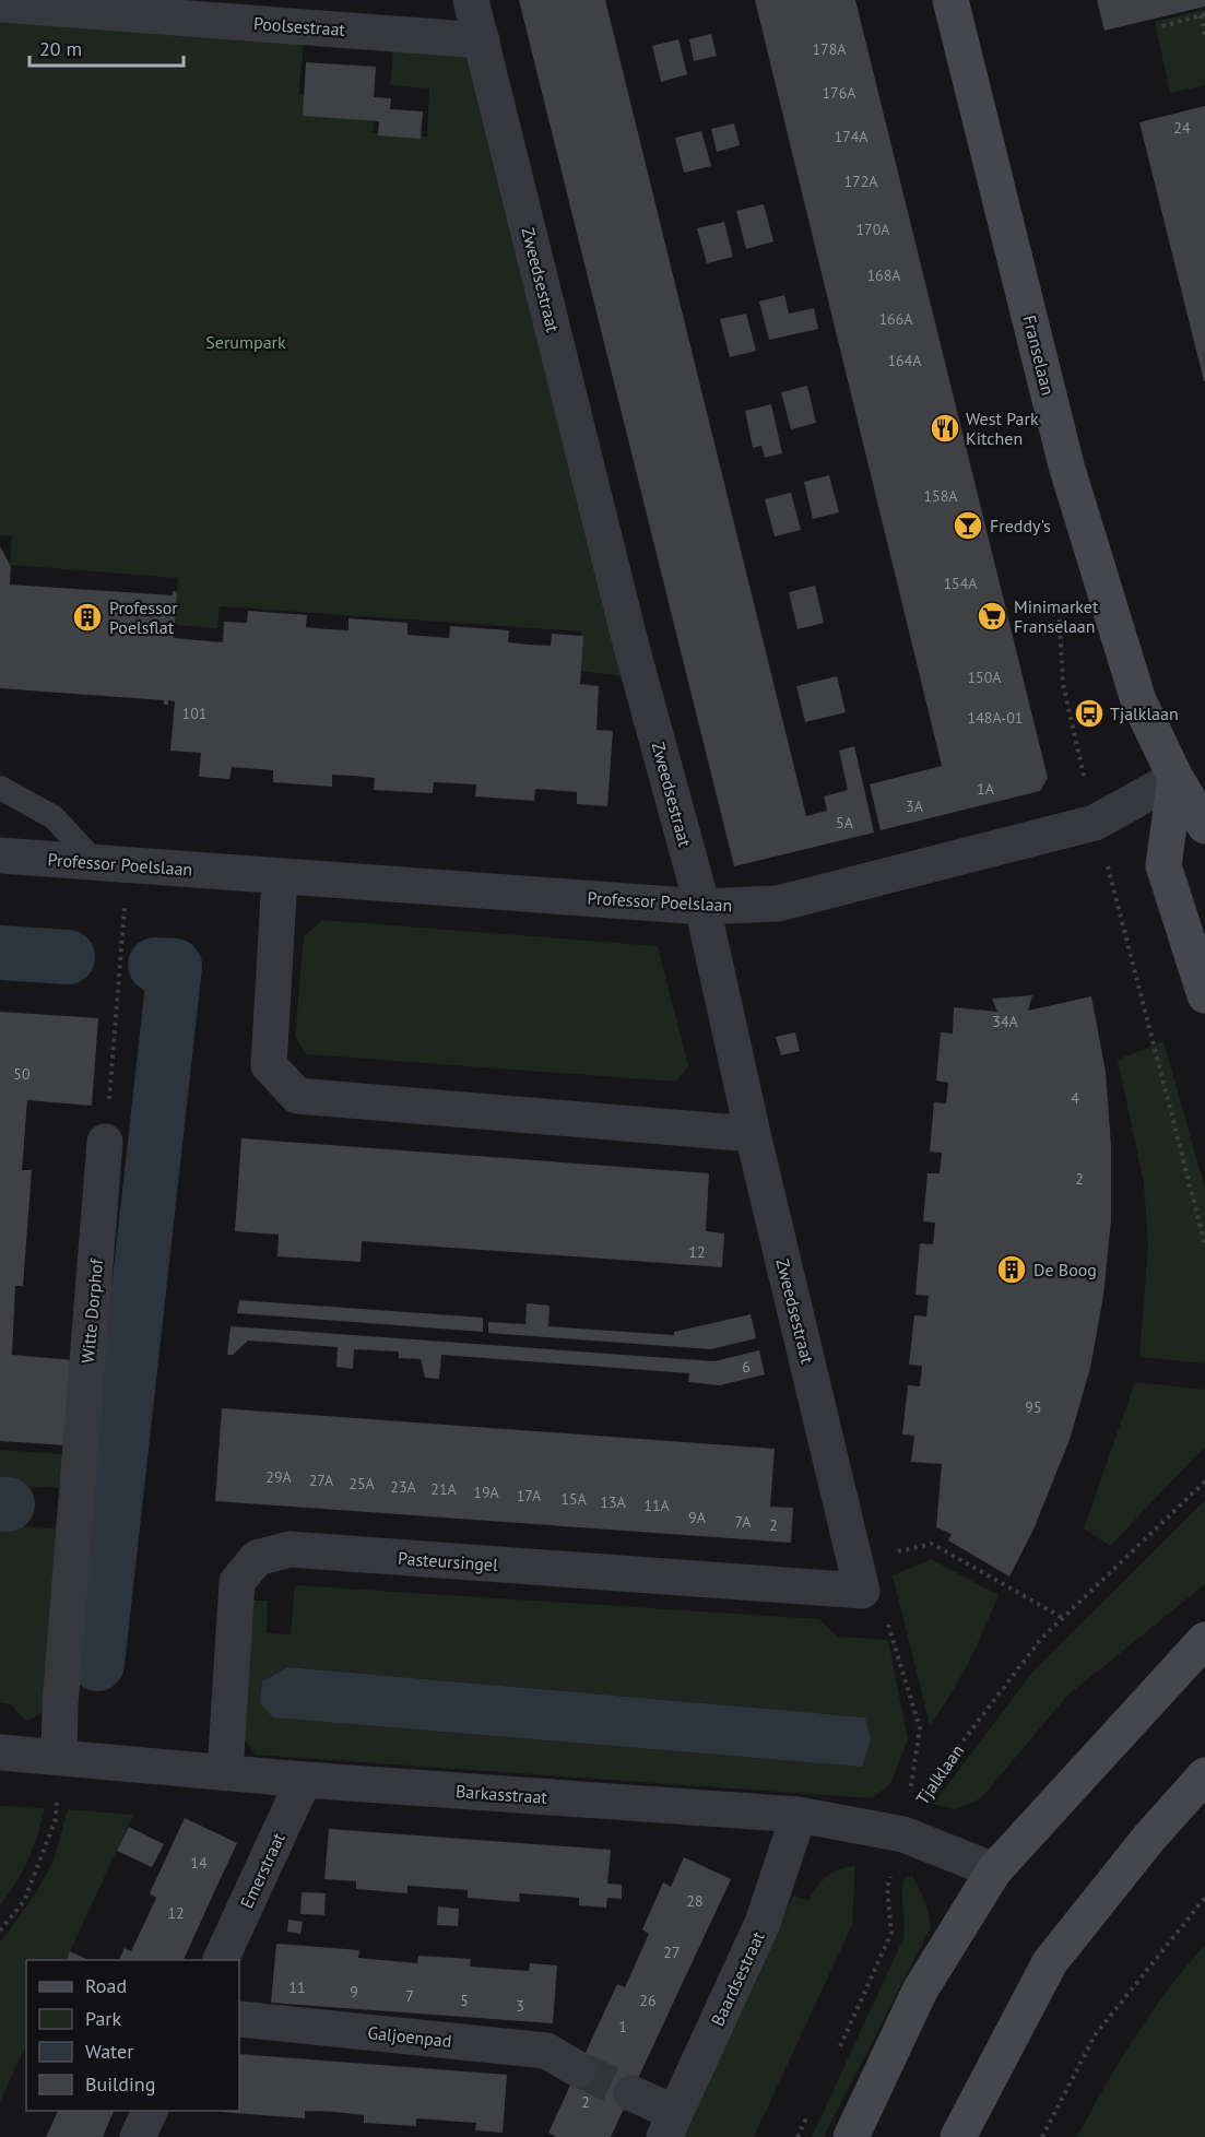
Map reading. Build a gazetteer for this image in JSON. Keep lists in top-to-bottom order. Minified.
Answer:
{"streets":{"street":["Poolsestraat","Zweedsestraat","Franselaan","Professor Poelslaan","Witte Dorphof","Pasteursingel","Barkasstraat","Emerstraat","Baardsestraat","Galjoenpad"],"path":["Tjalklaan"]},"crossings":[["Poolsestraat","Zweedsestraat"],["Zweedsestraat","Professor Poelslaan"],["Zweedsestraat","Pasteursingel"],["Franselaan","Professor Poelslaan"],["Witte Dorphof","Barkasstraat"],["Pasteursingel","Barkasstraat"],["Tjalklaan","Barkasstraat"],["Barkasstraat","Emerstraat"],["Barkasstraat","Baardsestraat"]],"parks":["Serumpark"],"places":{"restaurant":["West Park Kitchen"],"bar":["Freddy's"],"supermarket":["Minimarket Franselaan"],"building":["Professor Poelsflat","De Boog"],"bus stop":["Tjalklaan"]},"house_numbers":["178A","176A","24","174A","172A","170A","168A","166A","164A","158A","154A","150A","101","148A-01","1A","3A","5A","34A","50","4","2","12","6","95","29A","27A","25A","23A","21A","19A","17A","15A","13A","11A","9A","7A","2","14","28","12","27","11","9","7","5","26","3","1","2"],"legend":["Road","Park","Water","Building"],"scale_bar":"20 m"}
